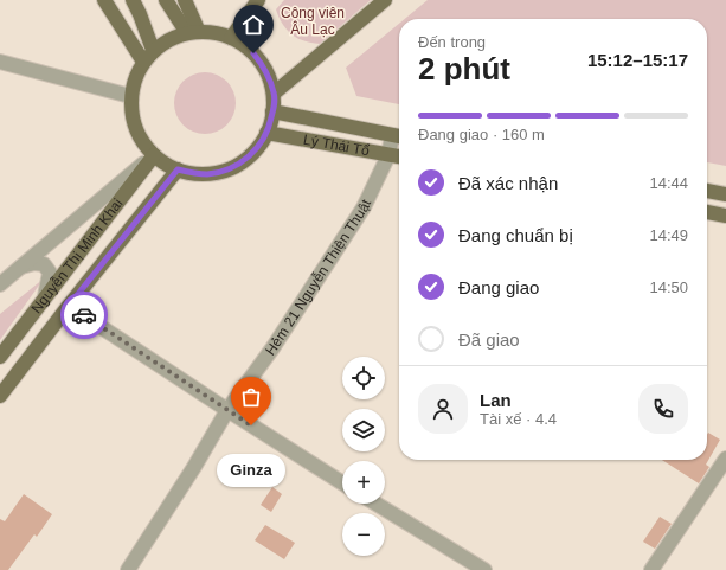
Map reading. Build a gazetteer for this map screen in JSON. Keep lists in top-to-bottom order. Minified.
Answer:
{"streets":{"main road":["Lý Thái Tổ","Nguyễn Thị Minh Khai"],"street":["Hẻm 21 Nguyễn Thiện Thuật"]},"crossings":[["Lý Thái Tổ","Nguyễn Thị Minh Khai"],["Lý Thái Tổ","Hẻm 21 Nguyễn Thiện Thuật"]],"parks":["Công viên Âu Lạc"],"places":["Ginza"],"page":{"heading":["2 phút","Đến trong","15:12–15:17"],"panel":["Lan","Tài xế · 4.4"],"bar":"Đang giao · 160 m","list":[["Đã xác nhận","14:44"],["Đang chuẩn bị","14:49"],["Đang giao","14:50"],"Đã giao"],"map_buttons":["+","−"],"bubble":"Ginza"}}
